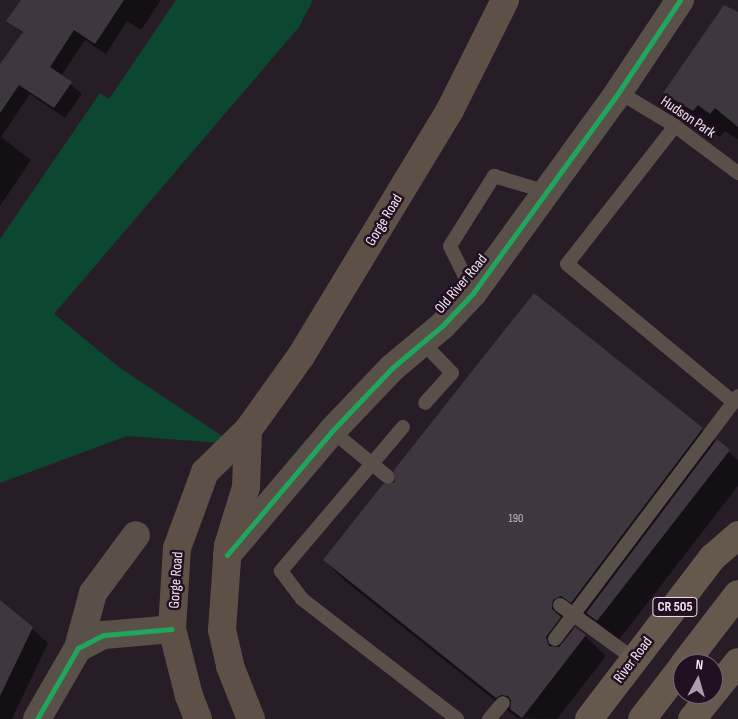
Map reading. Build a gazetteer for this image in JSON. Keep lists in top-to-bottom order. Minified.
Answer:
{"streets":{"main road":["Gorge Road","CR 505","River Road"],"street":["Old River Road"],"lane":["Hudson Park"]},"crossings":[["Hudson Park","Old River Road"]],"house_numbers":["190"],"north":"top"}
